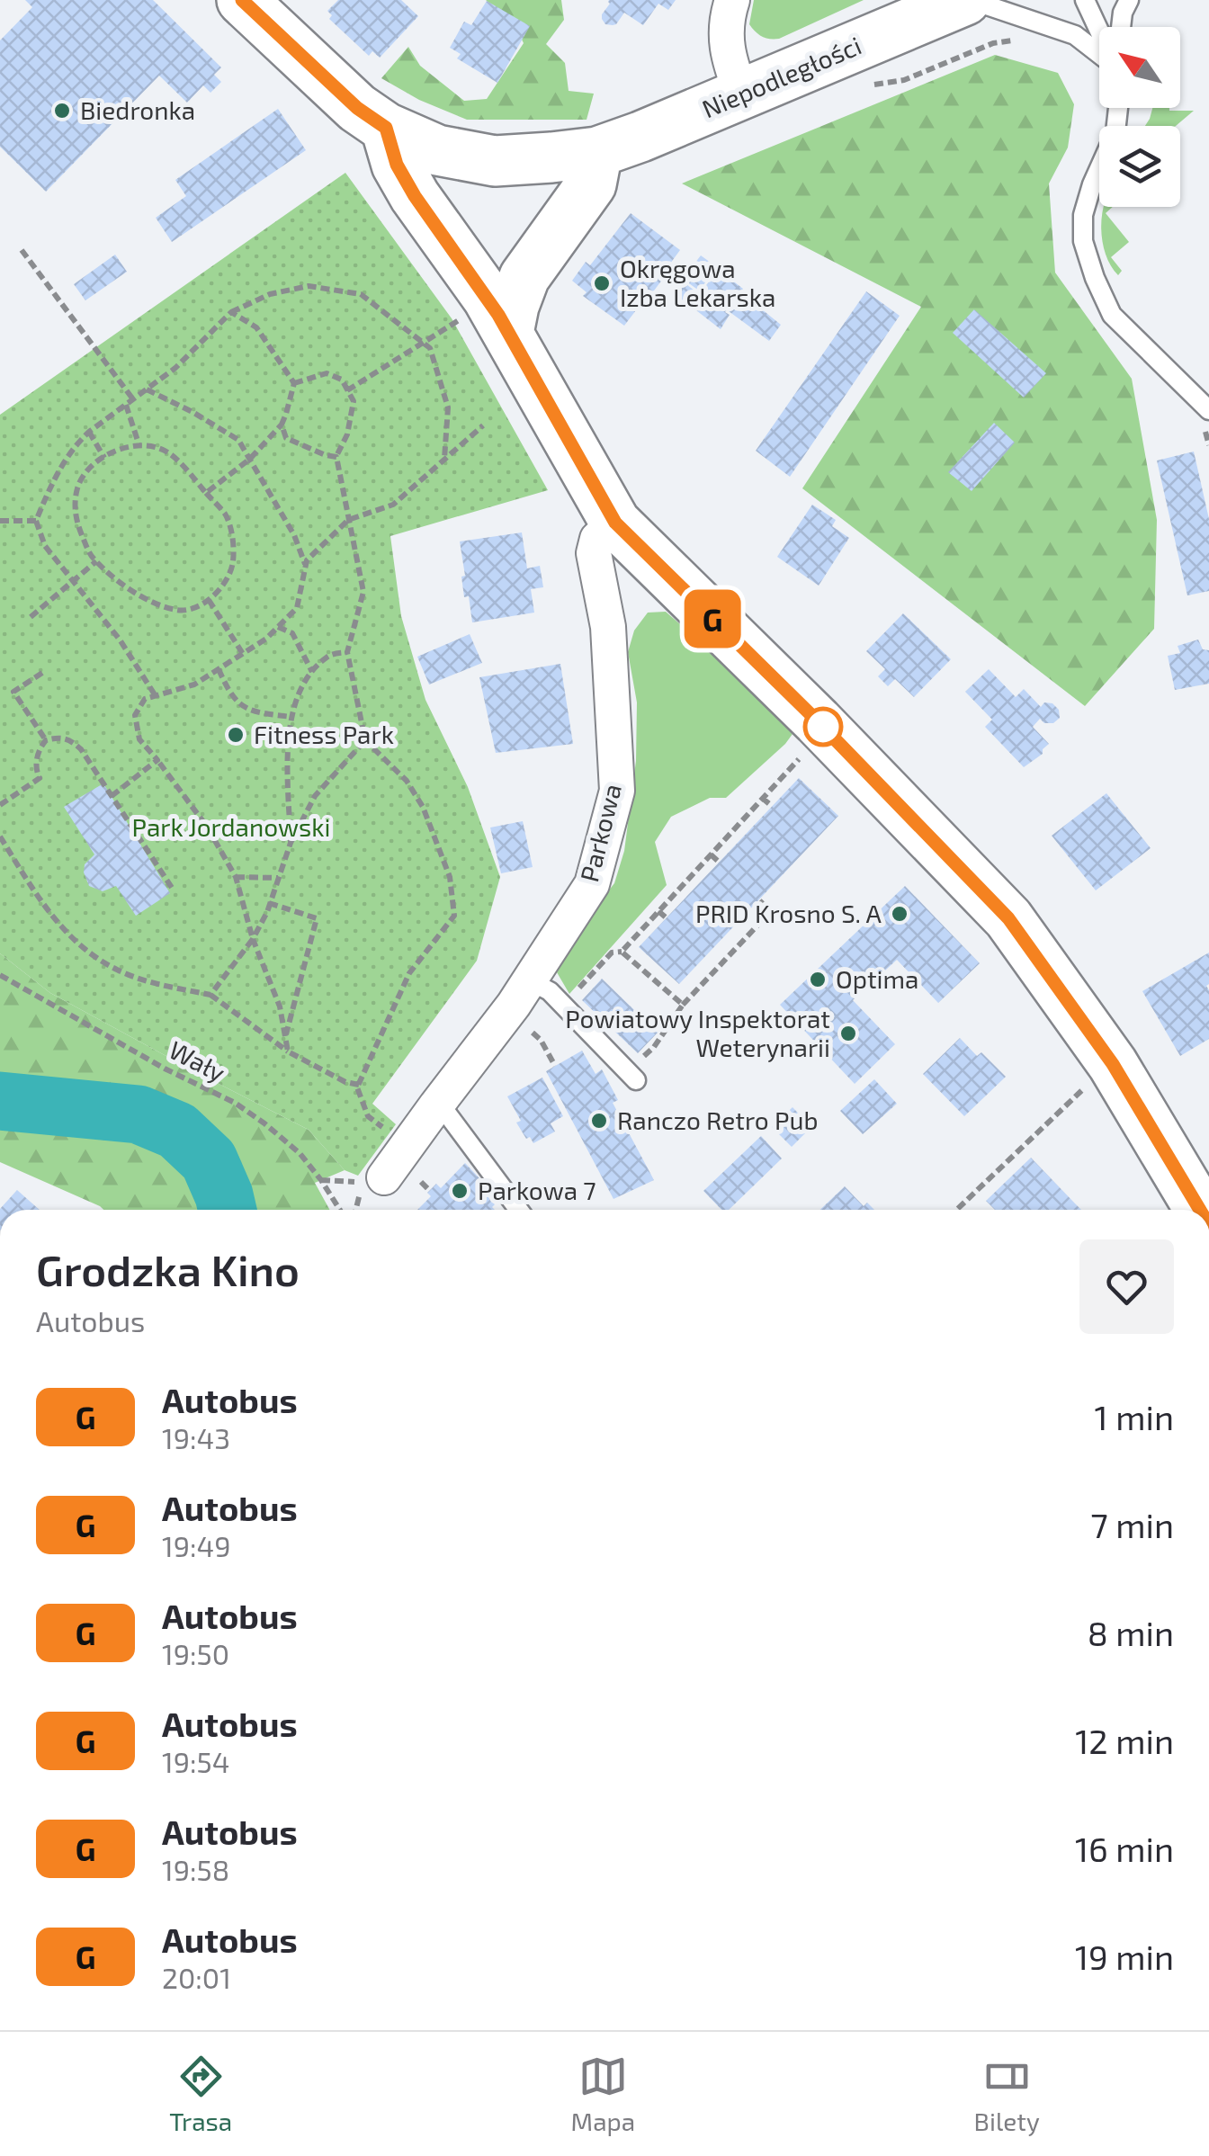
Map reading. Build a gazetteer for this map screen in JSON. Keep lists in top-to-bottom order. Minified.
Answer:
{"streets":{"street":["Niepodległości","Parkowa"],"path":["Wały"]},"parks":["Park Jordanowski"],"places":["Biedronka","Okręgowa Izba Lekarska","Fitness Park","PRID Krosno S. A","Optima","Powiatowy Inspektorat Weterynarii","Ranczo Retro Pub","Parkowa 7"],"lines":["bus line G"],"north":"top left","page":{"on_map":"G","heading":["Grodzka Kino","Autobus"],"list":[{"mark":"G","name":"Autobus","note":"19:43","value":"1 min"},{"mark":"G","name":"Autobus","note":"19:49","value":"7 min"},{"mark":"G","name":"Autobus","note":"19:50","value":"8 min"},{"mark":"G","name":"Autobus","note":"19:54","value":"12 min"},{"mark":"G","name":"Autobus","note":"19:58","value":"16 min"},{"mark":"G","name":"Autobus","note":"20:01","value":"19 min"}],"tabs":["Trasa","Mapa","Bilety"]}}
